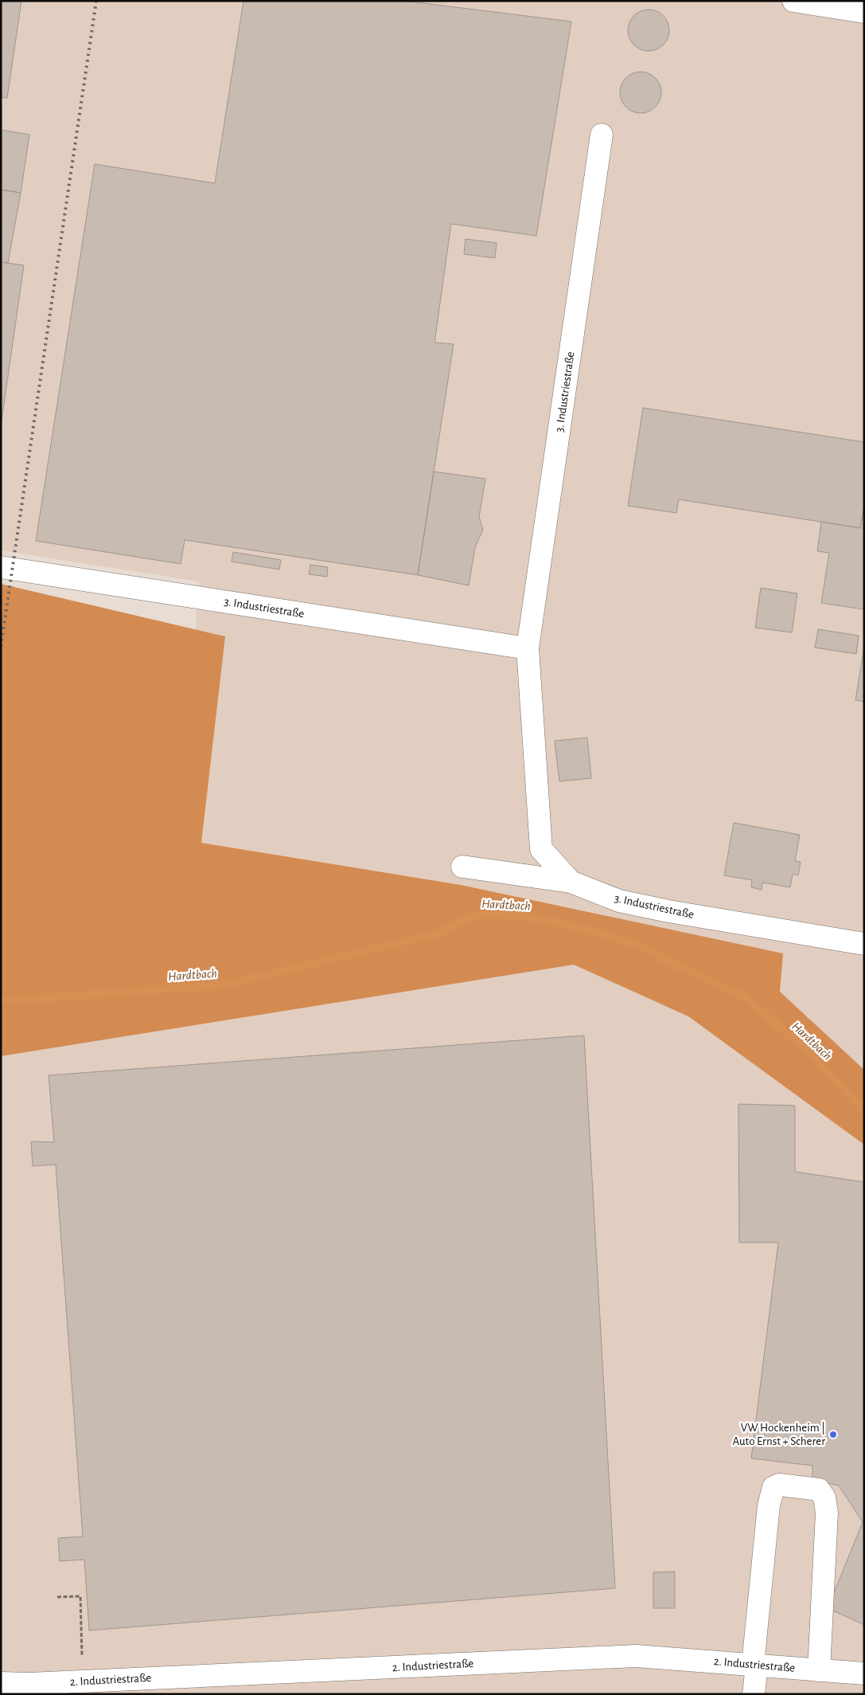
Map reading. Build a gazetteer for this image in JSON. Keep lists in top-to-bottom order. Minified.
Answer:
{"streets":{"street":["3. Industriestraße","2. Industriestraße"]},"water":["Hardtbach"],"places":["VW Hockenheim | Auto Ernst + Scherer"]}
